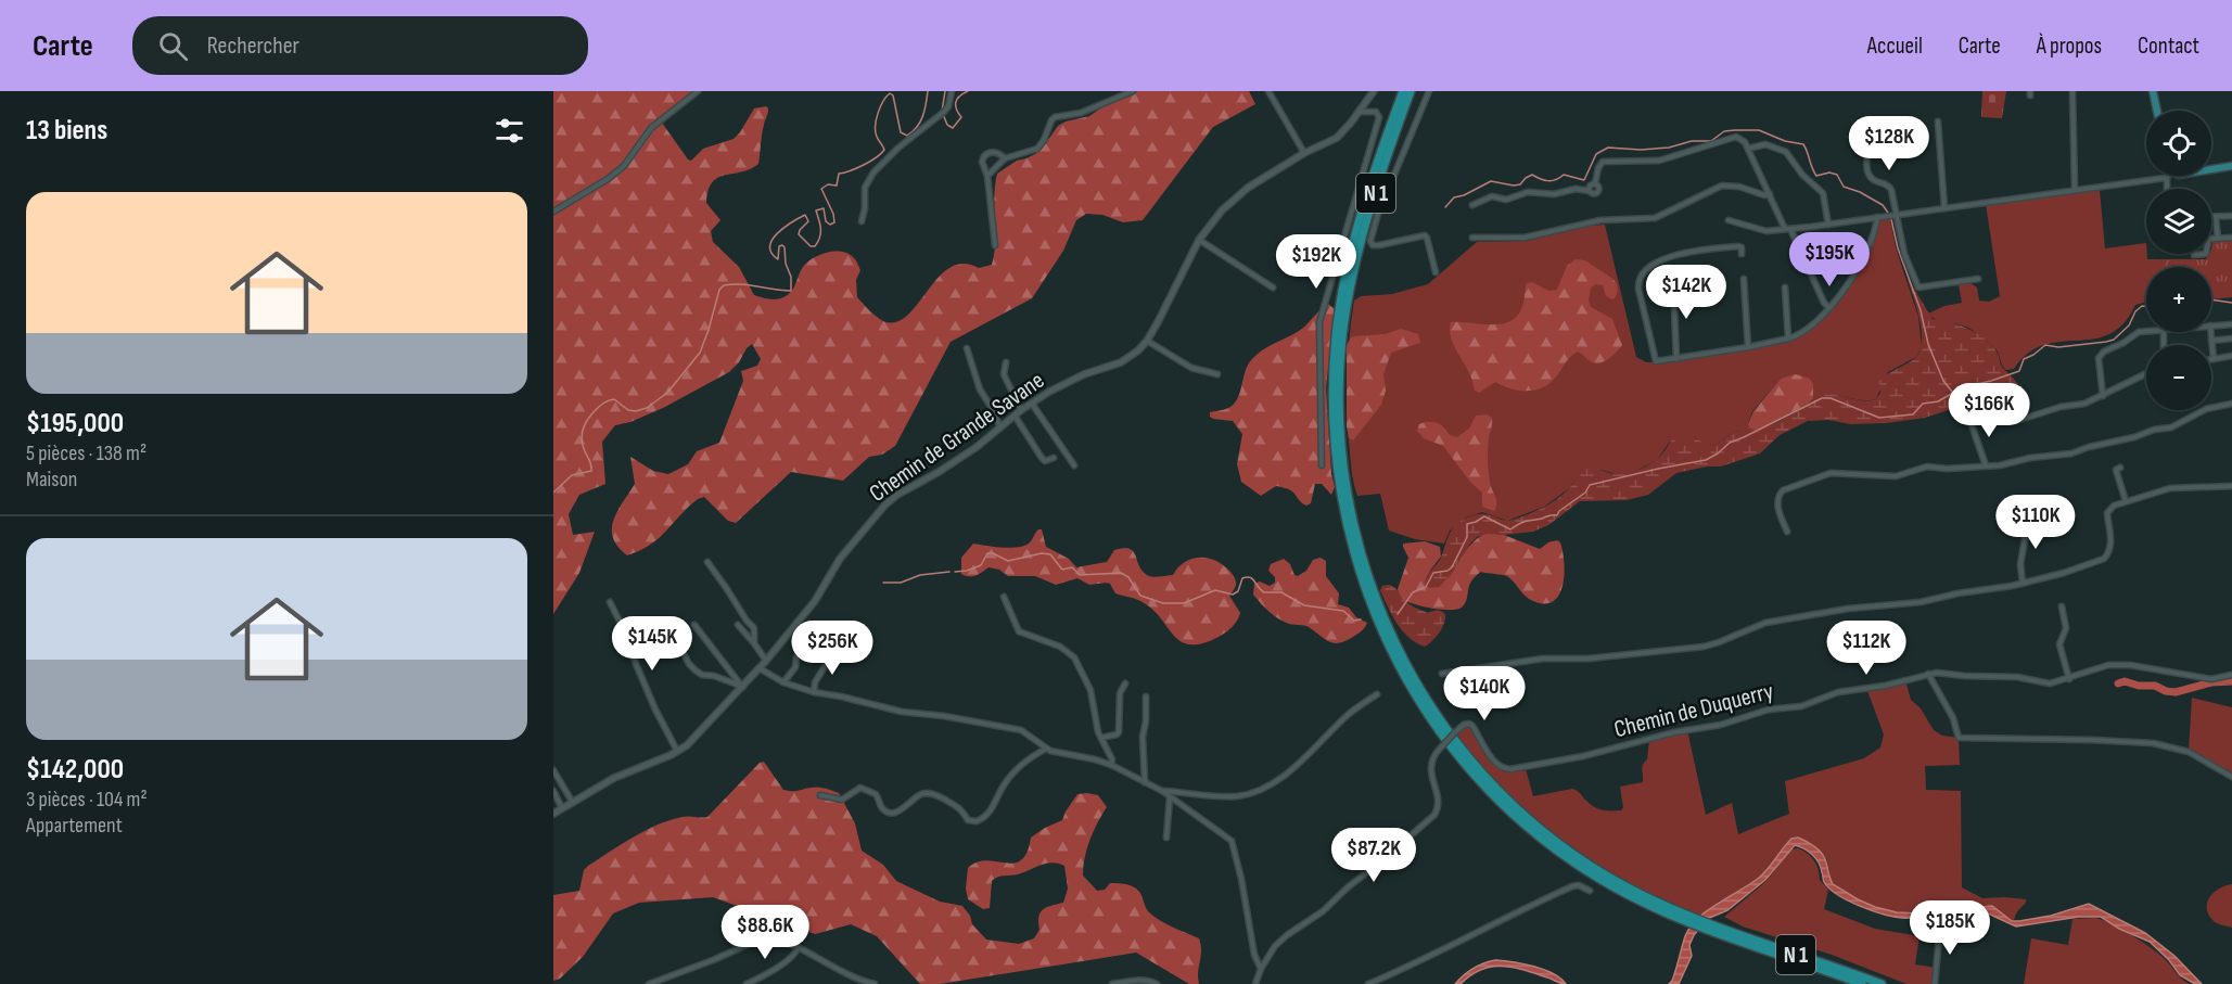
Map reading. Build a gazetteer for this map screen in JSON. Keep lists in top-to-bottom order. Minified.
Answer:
{"streets":{"highway":["N 1"],"street":["Chemin de Grande Savane","Chemin de Duquerry"]},"page":{"header":"Carte","search":"Rechercher","nav":["Accueil","Carte","À propos","Contact"],"heading":"13 biens","map_buttons":["+","−"],"price":["$128K","$195K","$192K","$142K","$166K","$110K","$145K","$256K","$112K","$140K","$87.2K","$185K","$88.6K"],"list":[{"name":"$195,000","note":"5 pièces · 138 m² · Maison"},{"name":"$142,000","note":"3 pièces · 104 m² · Appartement"}]}}
